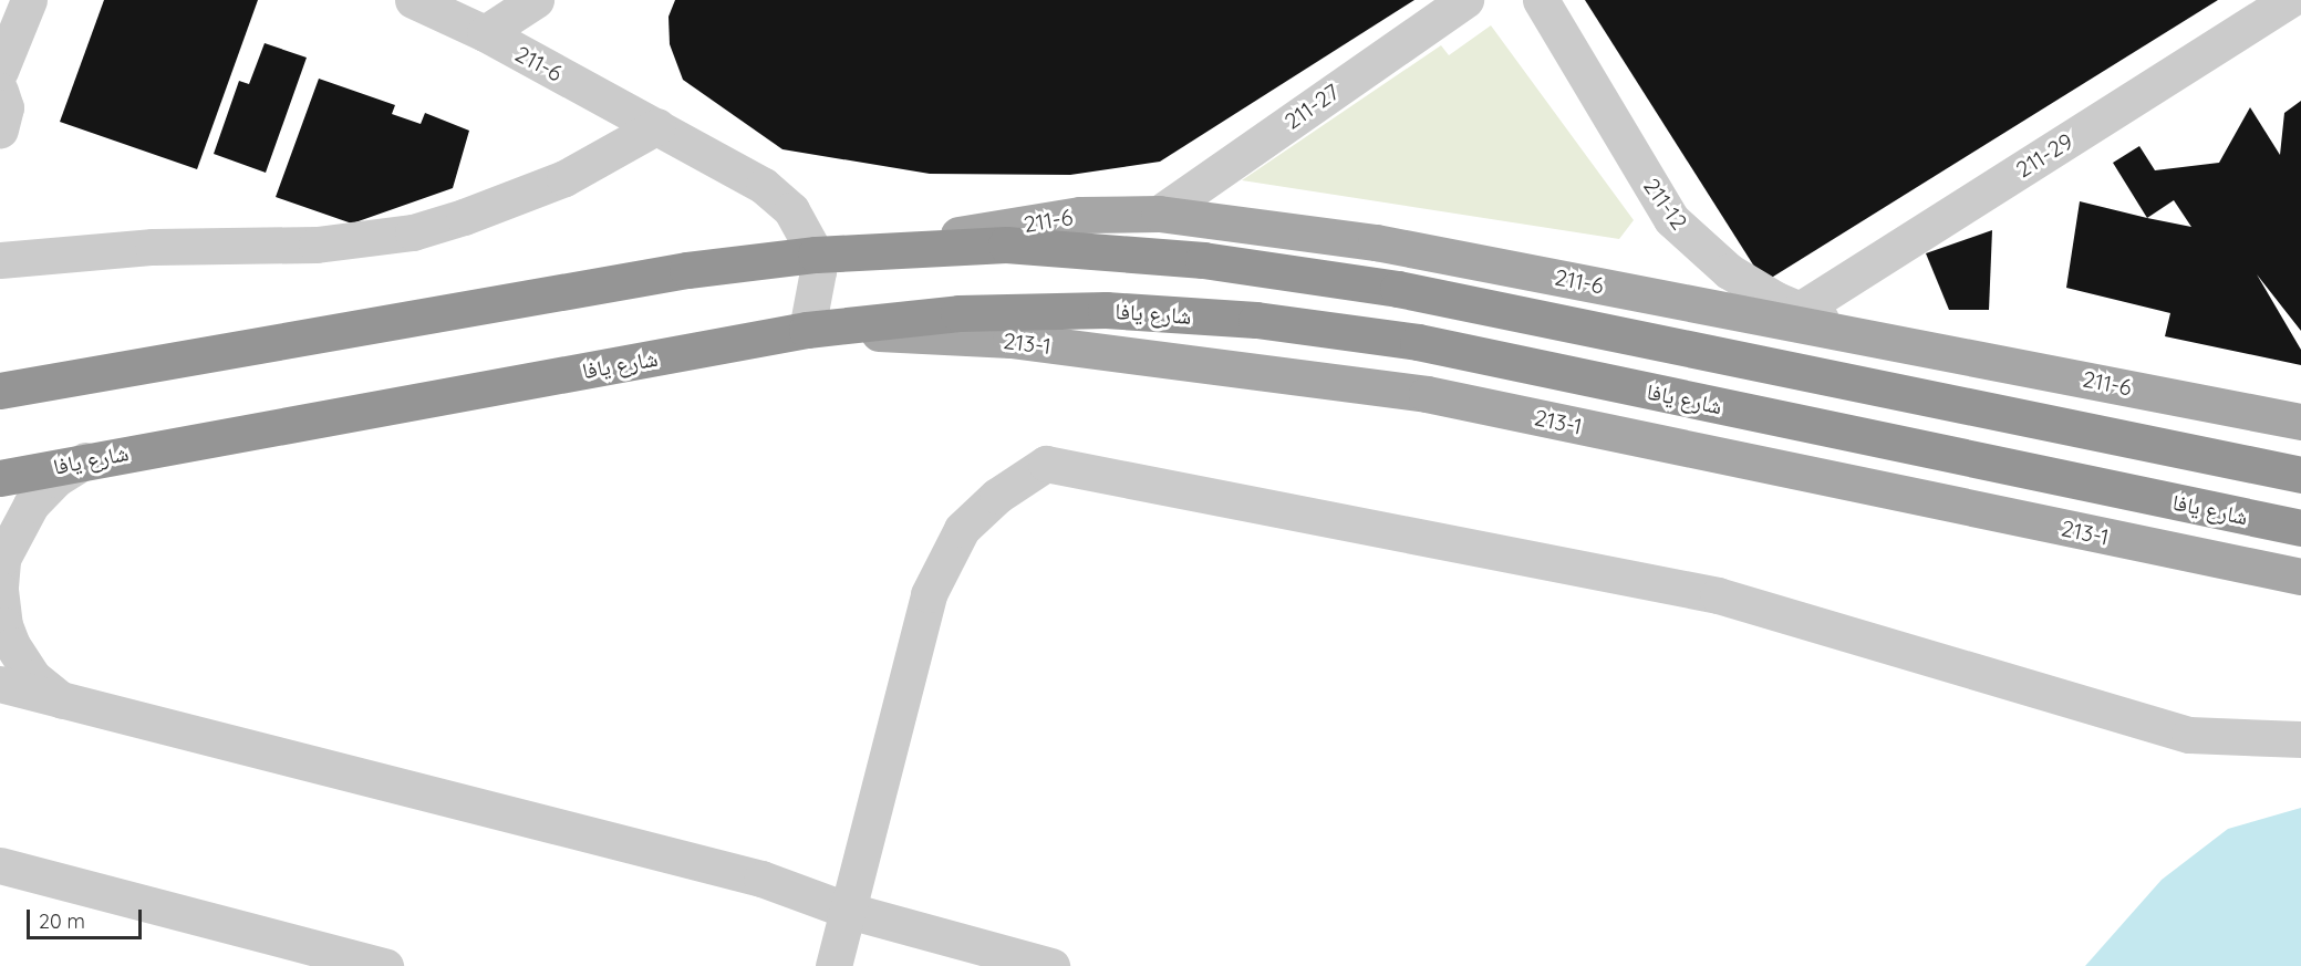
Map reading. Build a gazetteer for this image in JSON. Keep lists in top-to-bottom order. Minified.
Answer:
{"streets":{"highway":["شارع يافا"],"main road":["211-6","213-1"],"street":["211-27","211-29","211-12"]},"crossings":[["211-6","211-27"],["211-6","211-12"],["211-6","شارع يافا"],["211-6","213-1"],["211-29","211-12"],["شارع يافا","213-1"]],"scale_bar":"20 m"}
